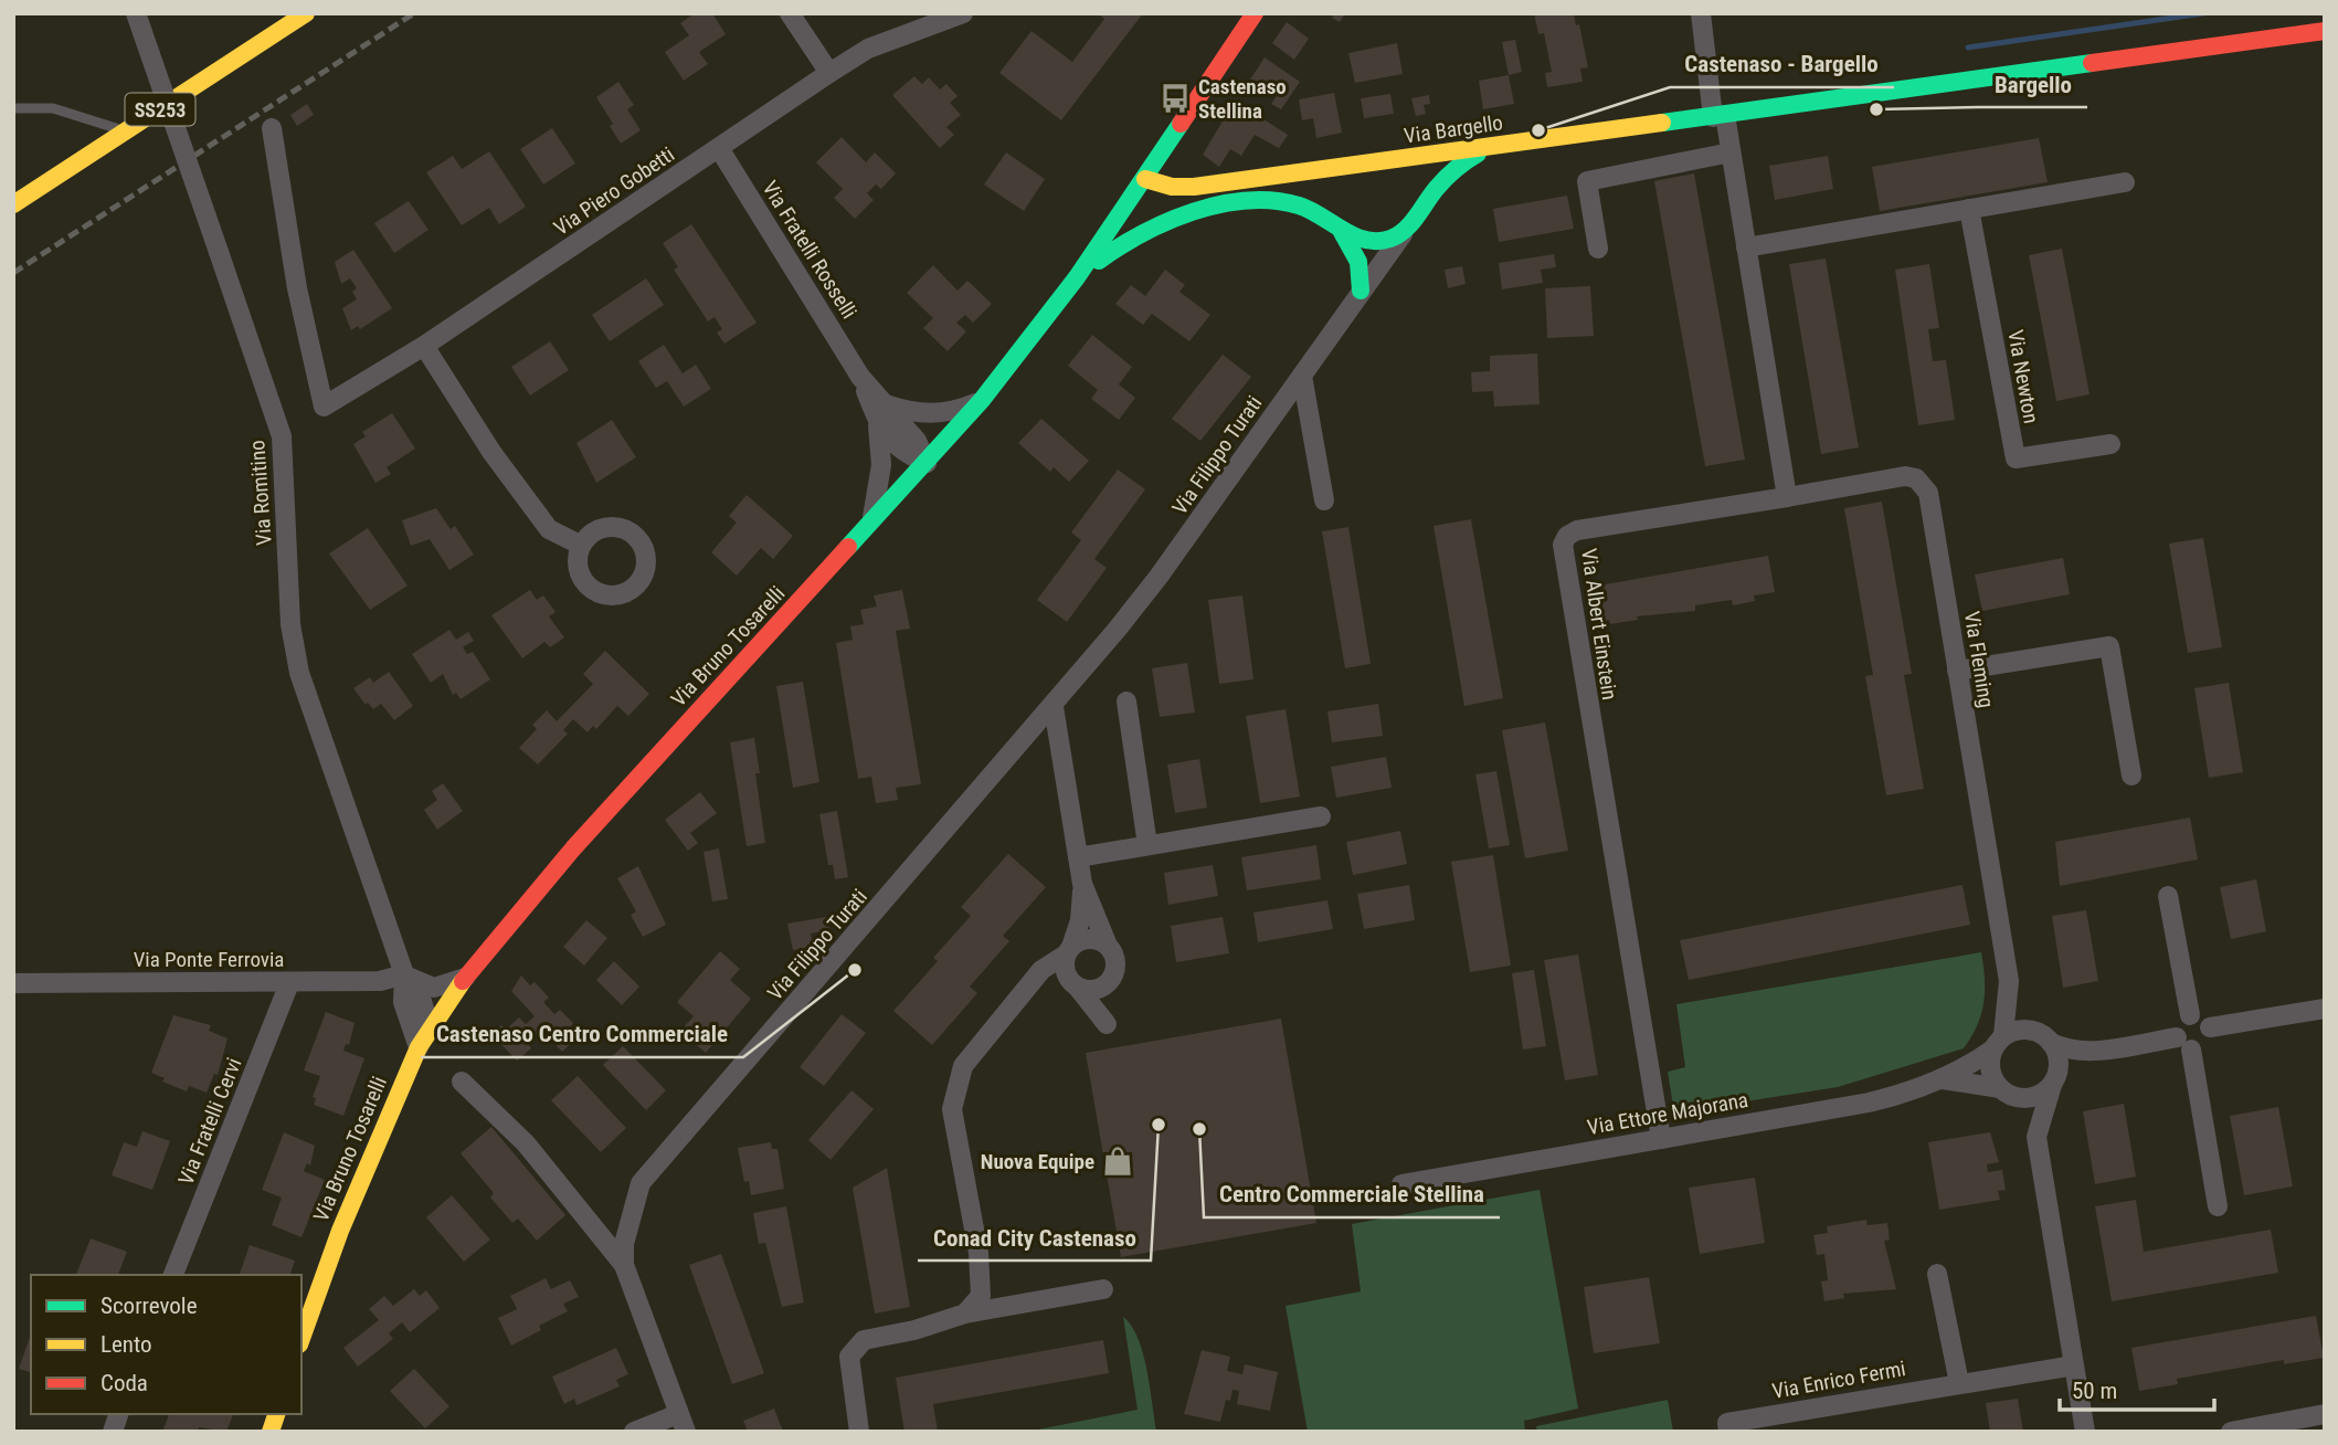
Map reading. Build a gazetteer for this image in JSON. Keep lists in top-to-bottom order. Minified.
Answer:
{"streets":{"street":["SS253","Via Bargello","Via Piero Gobetti","Via Fratelli Rosselli","Via Newton","Via Filippo Turati","Via Romitino","Via Albert Einstein","Via Bruno Tosarelli","Via Fleming","Via Ponte Ferrovia","Via Ettore Majorana","Via Fratelli Cervi","Via Enrico Fermi"]},"crossings":[["Via Bargello","Via Filippo Turati"],["Via Bargello","Via Bruno Tosarelli"],["Via Piero Gobetti","Via Fratelli Rosselli"],["Via Fratelli Rosselli","Via Bruno Tosarelli"],["Via Romitino","Via Bruno Tosarelli"],["Via Romitino","Via Ponte Ferrovia"],["Via Albert Einstein","Via Fleming"],["Via Albert Einstein","Via Ettore Majorana"],["Via Fleming","Via Ettore Majorana"],["Via Ponte Ferrovia","Via Fratelli Cervi"]],"places":{"bus stop":["Castenaso Stellina"],"other":["Bargello","Castenaso - Bargello","Castenaso Centro Commerciale","Conad City Castenaso","Centro Commerciale Stellina"],"shop":["Nuova Equipe"]},"legend":["Scorrevole","Lento","Coda"],"scale_bar":"50 m"}
